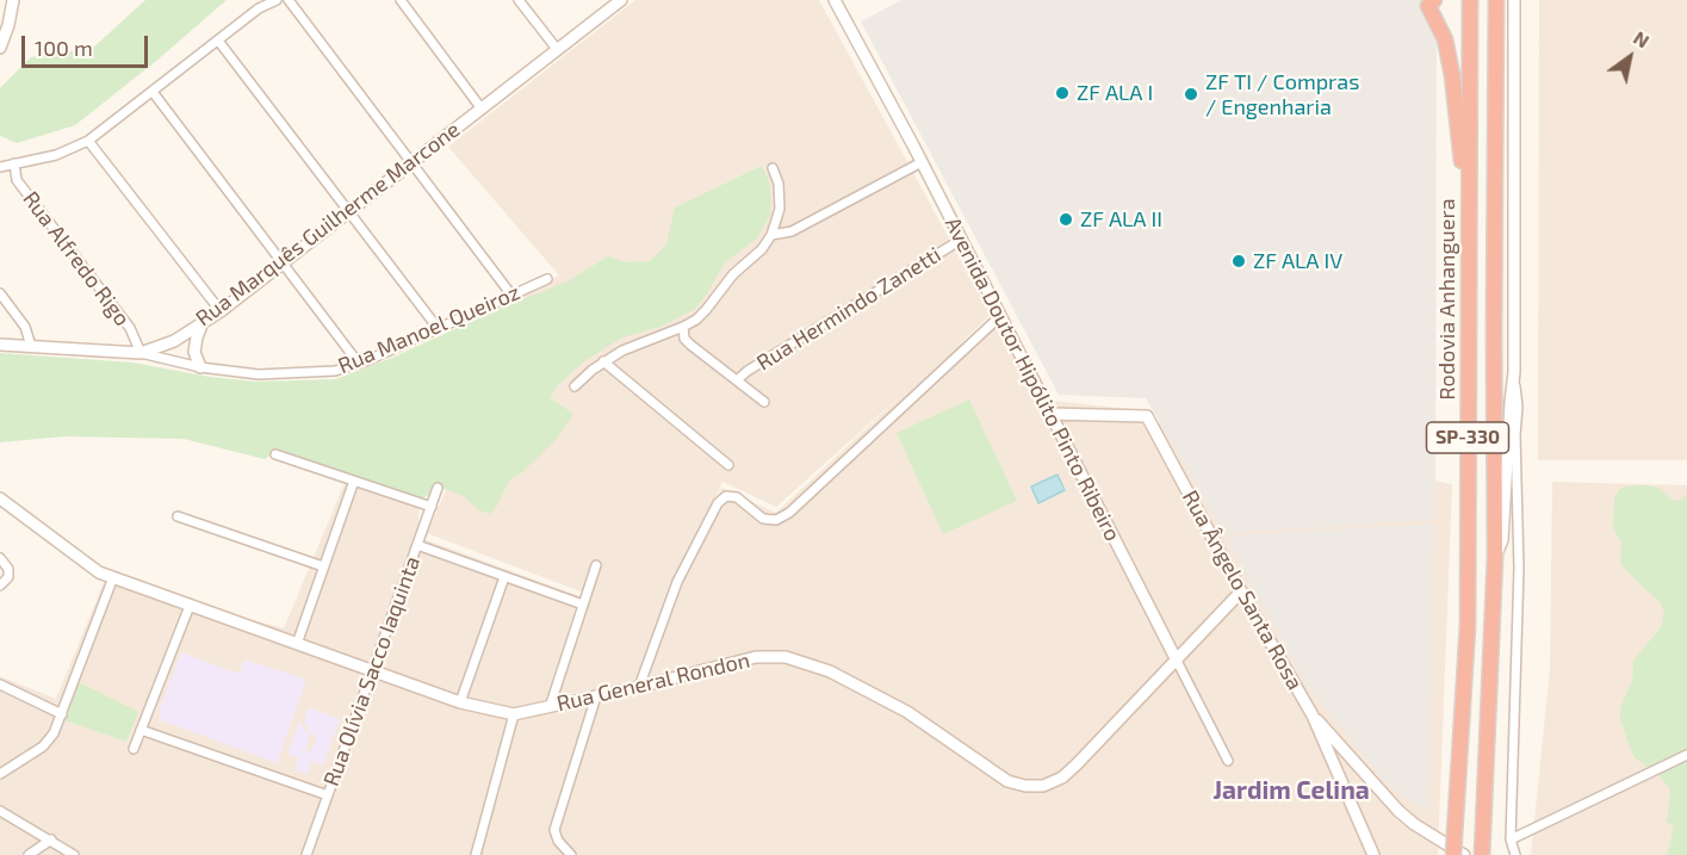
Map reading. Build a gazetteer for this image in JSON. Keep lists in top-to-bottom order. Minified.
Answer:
{"streets":{"highway":["Rodovia Anhanguera","SP-330"],"street":["Rua Marquês Guilherme Marcone","Rua Alfredo Rigo","Rua Hermindo Zanetti","Rua Manoel Queiroz","Avenida Doutor Hipólito Pinto Ribeiro","Rua Ângelo Santa Rosa","Rua Olívia Sacco Iaquinta","Rua General Rondon"]},"crossings":[["Rua Marquês Guilherme Marcone","Rua Alfredo Rigo"],["Rua Marquês Guilherme Marcone","Rua Manoel Queiroz"],["Rua Alfredo Rigo","Rua Manoel Queiroz"],["Rua Hermindo Zanetti","Avenida Doutor Hipólito Pinto Ribeiro"],["Avenida Doutor Hipólito Pinto Ribeiro","Rua Ângelo Santa Rosa"],["Avenida Doutor Hipólito Pinto Ribeiro","Rua General Rondon"],["Rua Ângelo Santa Rosa","Rua General Rondon"],["Rua Olívia Sacco Iaquinta","Rua General Rondon"]],"districts":["Jardim Celina"],"places":["ZF ALA I","ZF TI / Compras / Engenharia","ZF ALA II","ZF ALA IV"],"scale_bar":"100 m","north":"top right"}
